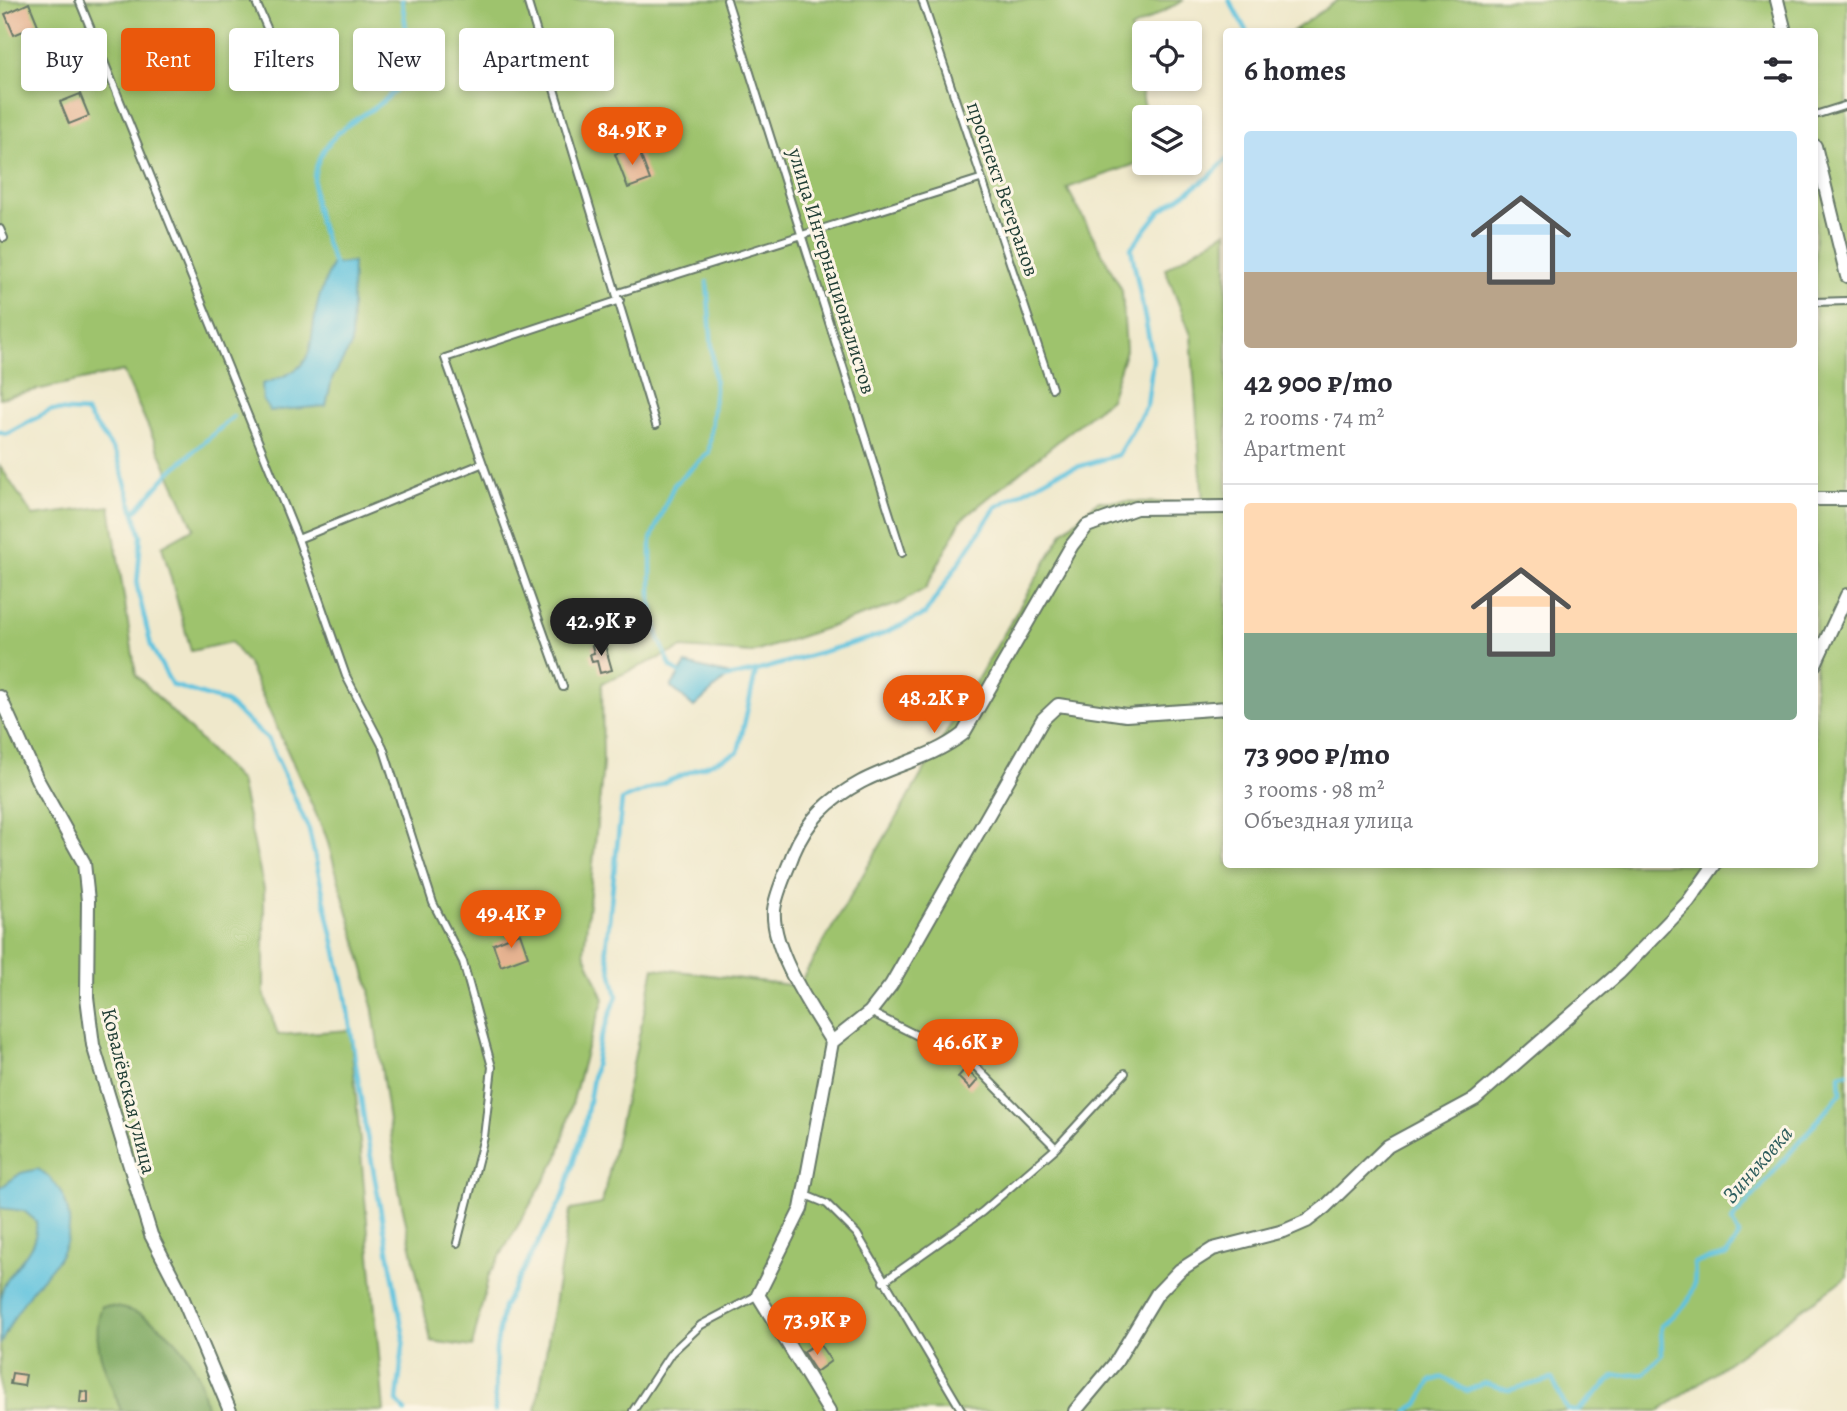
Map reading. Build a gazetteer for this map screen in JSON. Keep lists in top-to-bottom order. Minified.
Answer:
{"streets":{"street":["Ковалёвская улица"],"lane":["проспект Ветеранов","улица Интернационалистов"]},"water":["Зиньковка"],"page":{"chip":["Buy","Rent","Filters","New","Apartment"],"heading":"6 homes","price":["84.9K ₽","42.9K ₽","48.2K ₽","49.4K ₽","46.6K ₽","73.9K ₽"],"list":[{"name":"42 900 ₽/mo","note":"2 rooms · 74 m² · Apartment"},{"name":"73 900 ₽/mo","note":"3 rooms · 98 m² · Объездная улица"}]}}
